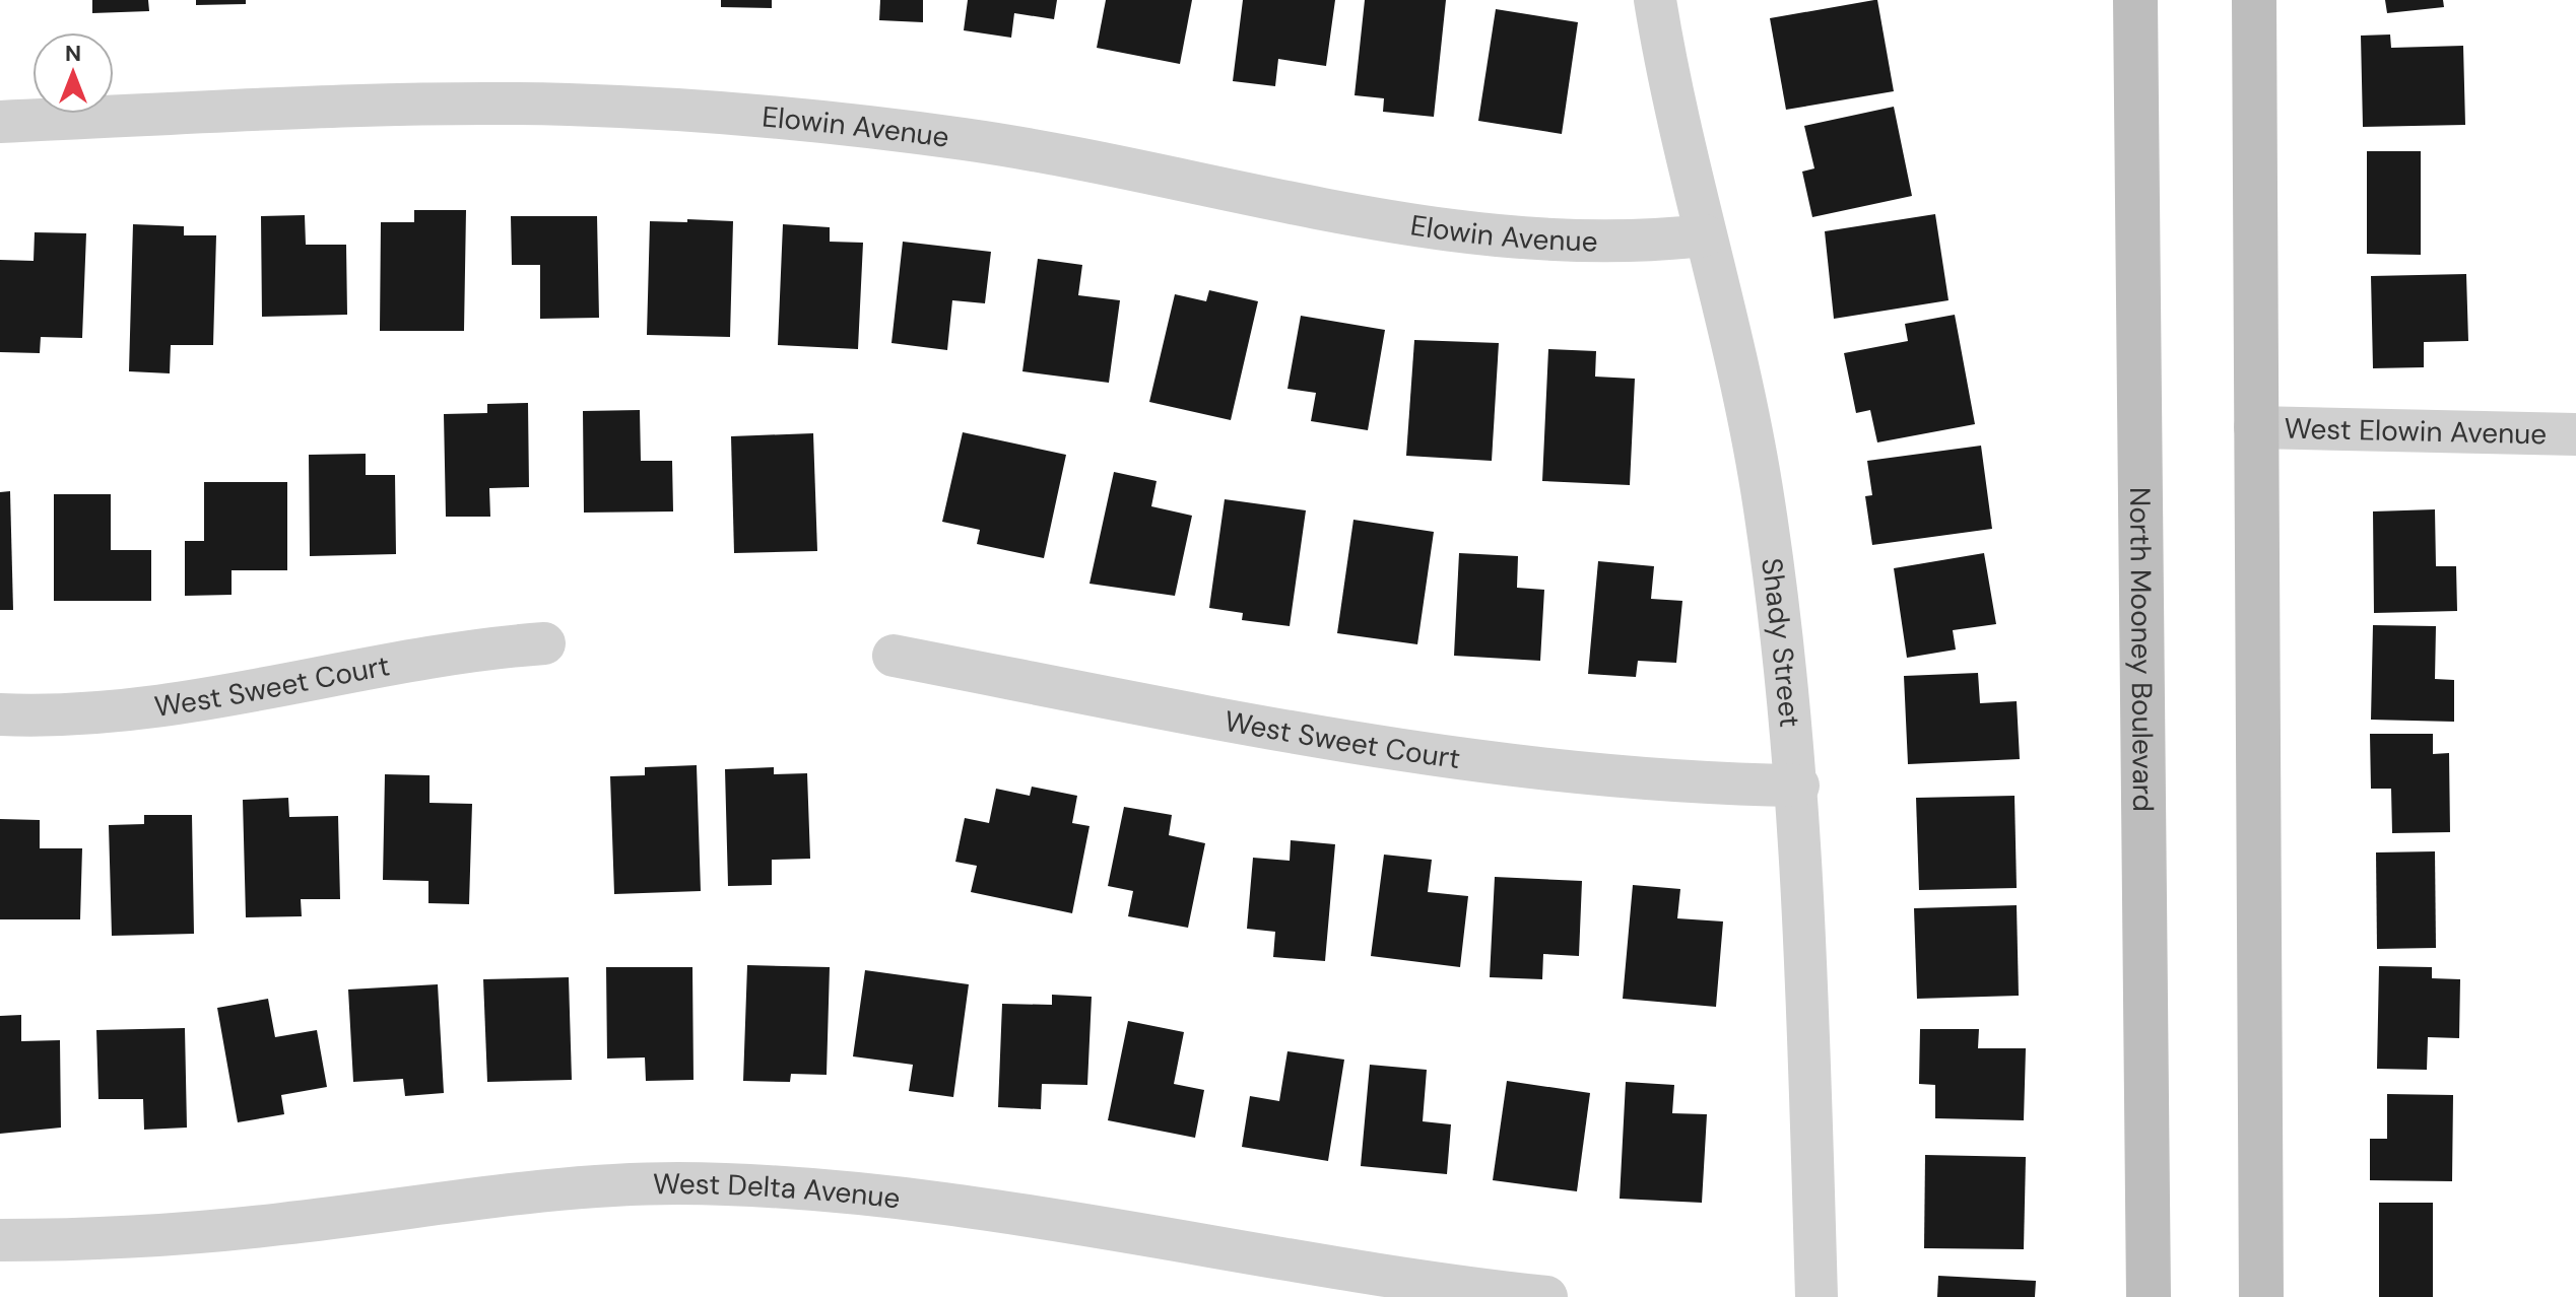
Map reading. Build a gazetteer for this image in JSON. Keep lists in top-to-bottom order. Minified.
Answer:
{"streets":{"street":["Elowin Avenue","West Elowin Avenue","Shady Street","North Mooney Boulevard","West Sweet Court","West Delta Avenue"]},"crossings":[["Elowin Avenue","Shady Street"],["Shady Street","West Sweet Court"]],"north":"top"}
